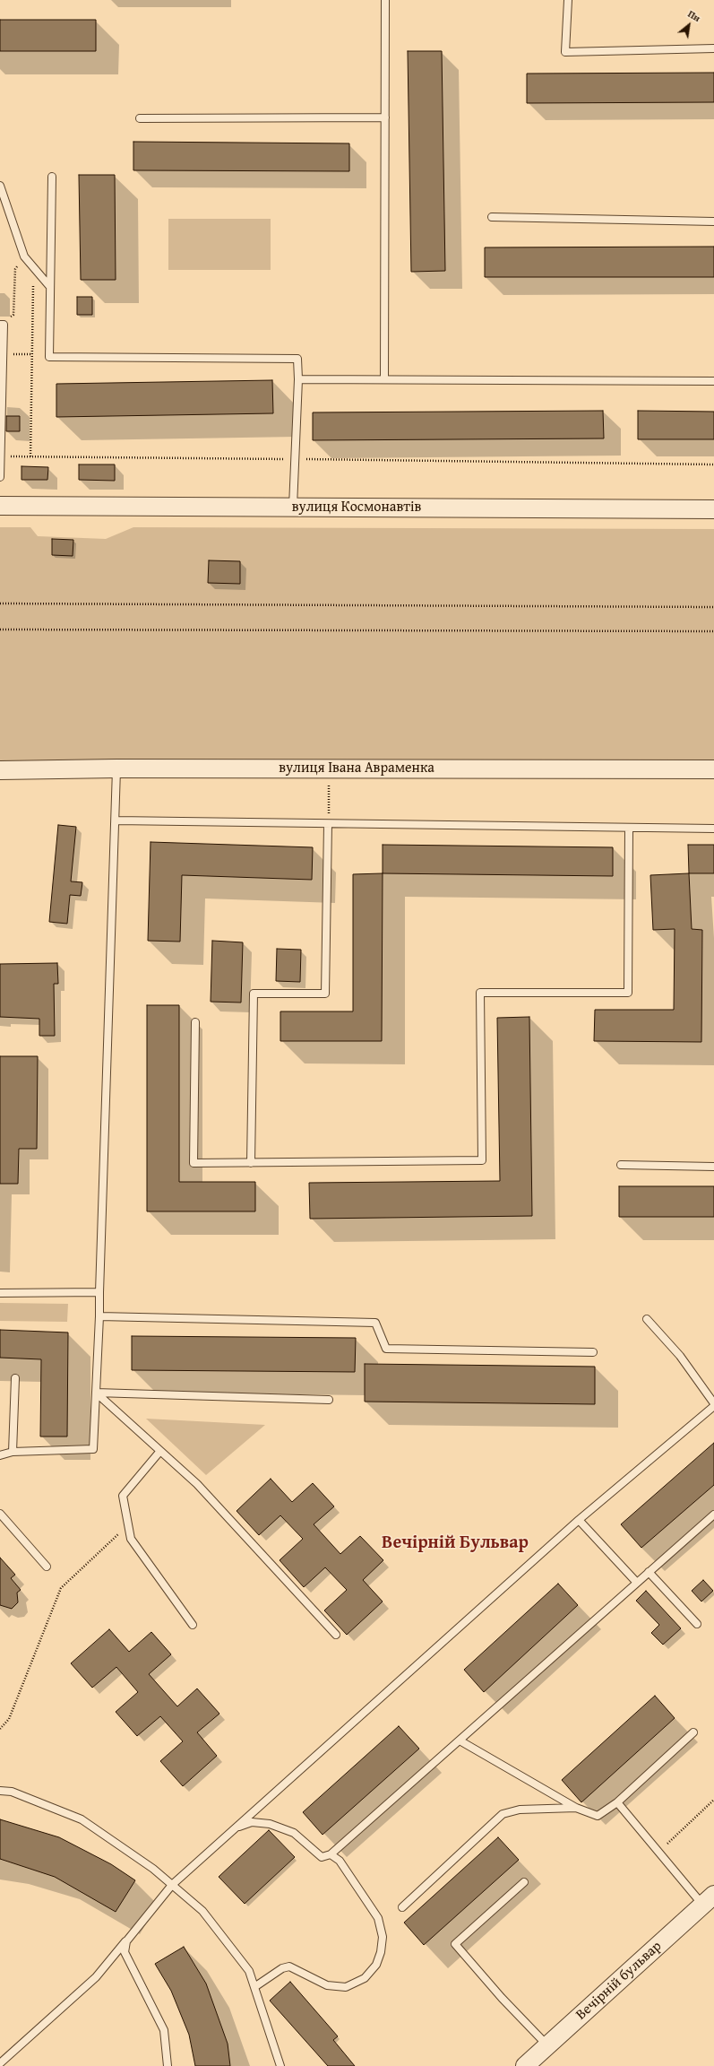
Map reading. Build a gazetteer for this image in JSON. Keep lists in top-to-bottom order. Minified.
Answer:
{"streets":{"street":["вулиця Космонавтів","вулиця Івана Авраменка","Вечірній бульвар"]},"districts":["Вечірній Бульвар"],"north":"top right"}
